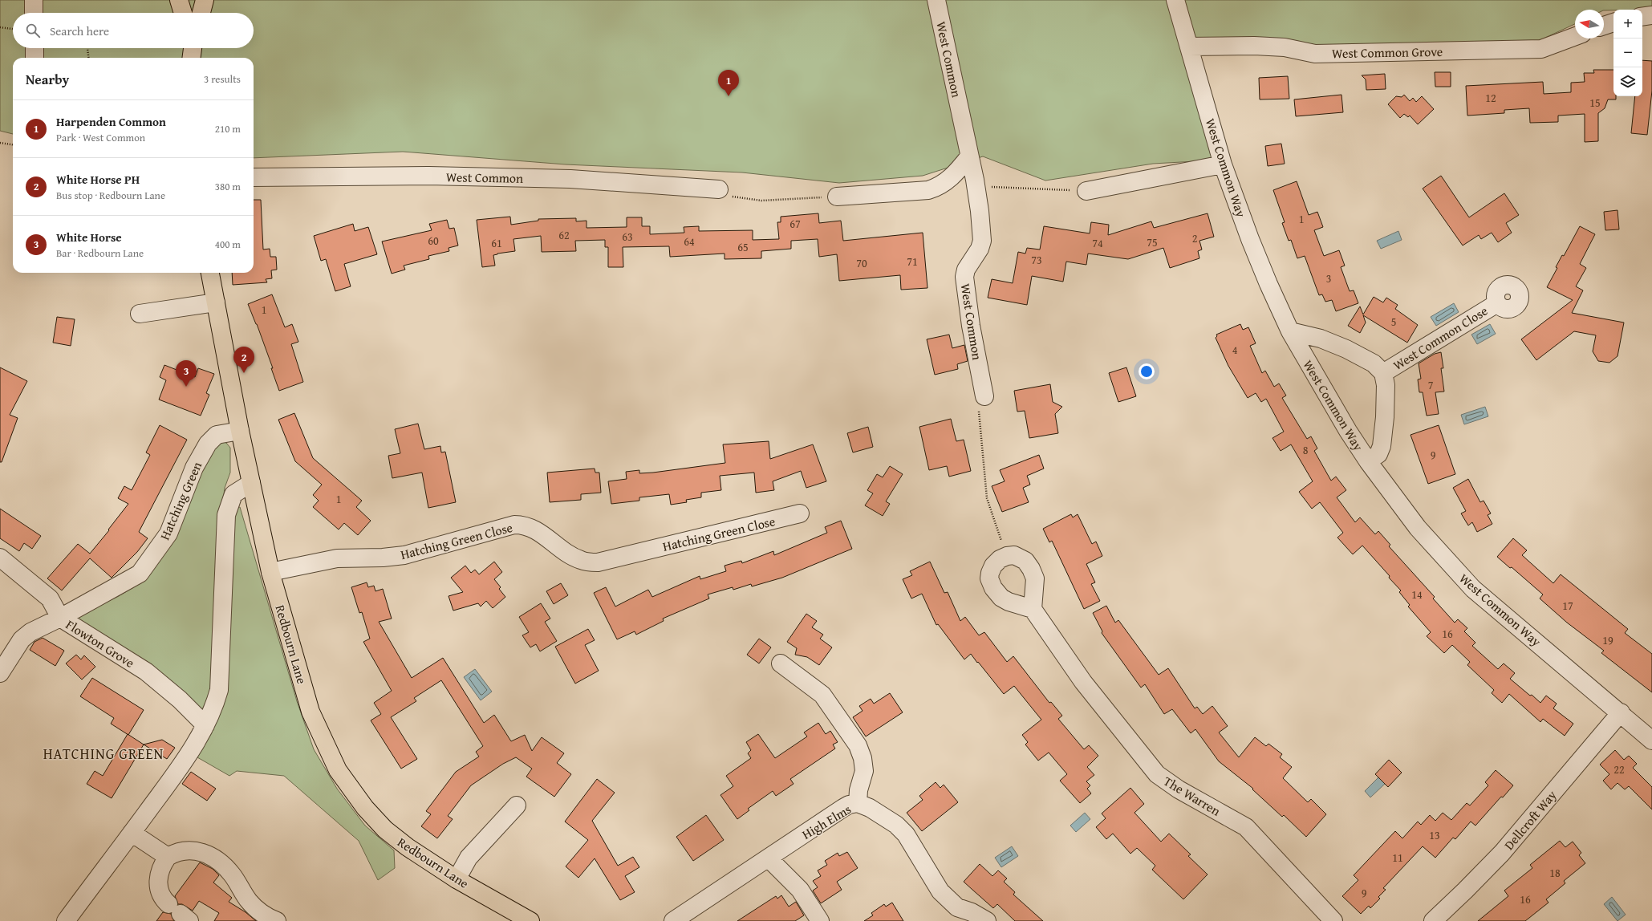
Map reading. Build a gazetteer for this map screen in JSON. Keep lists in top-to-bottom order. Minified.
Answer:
{"streets":{"main road":["Redbourn Lane"],"street":["West Common Grove","West Common","West Common Way","West Common Close","Hatching Green","Hatching Green Close","Flowton Grove","The Warren","Dellcroft Way","High Elms"]},"crossings":[["West Common Grove","West Common Way"],["West Common Way","West Common Close"],["West Common Way","Dellcroft Way"],["Hatching Green","Flowton Grove"],["Hatching Green","Redbourn Lane"],["Hatching Green Close","Redbourn Lane"]],"districts":["HATCHING GREEN"],"house_numbers":["12","15","1","67","62","63","2","60","64","75","61","74","65","73","71","70","3","1","5","4","7","8","9","1","14","17","16","19","22","13","11","18","9","16"],"north":"left","page":{"map_buttons":["+","−"],"search":"Search here","heading":["Nearby","3 results"],"pins":["1","2","3"],"list":[{"mark":"1","name":"Harpenden Common","note":"Park · West Common","value":"210 m"},{"mark":"2","name":"White Horse PH","note":"Bus stop · Redbourn Lane","value":"380 m"},{"mark":"3","name":"White Horse","note":"Bar · Redbourn Lane","value":"400 m"}]}}
